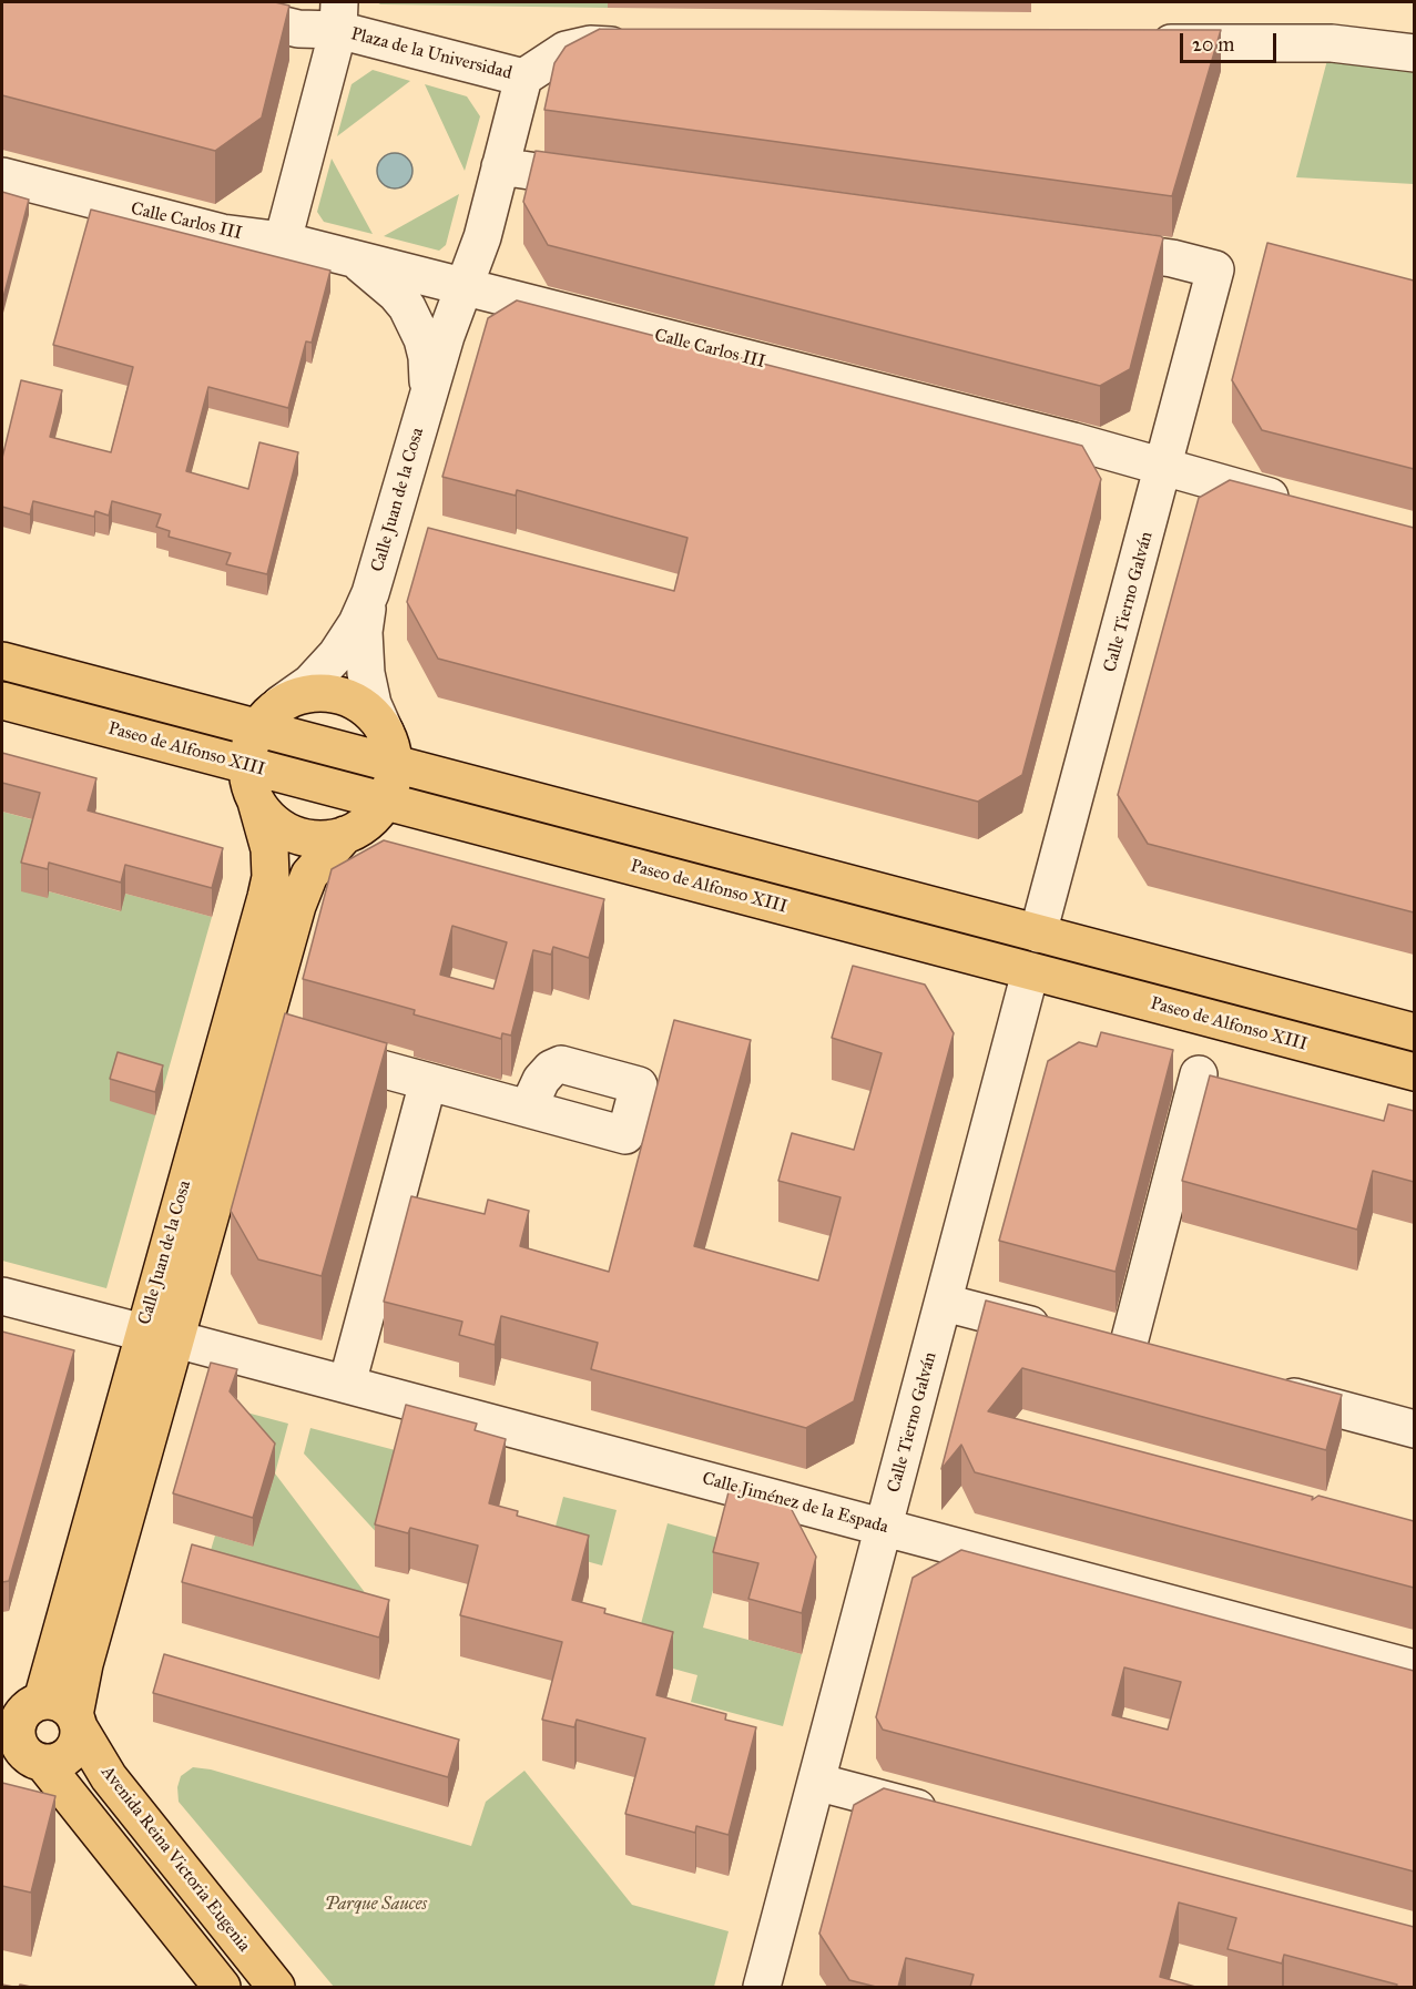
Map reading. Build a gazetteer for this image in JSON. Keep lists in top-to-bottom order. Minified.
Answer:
{"streets":{"main road":["Calle Juan de la Cosa","Paseo de Alfonso XIII","Avenida Reina Victoria Eugenia"],"street":["Plaza de la Universidad","Calle Carlos III","Calle Tierno Galván","Calle Jiménez de la Espada"]},"crossings":[["Plaza de la Universidad","Calle Carlos III"],["Plaza de la Universidad","Calle Juan de la Cosa"],["Calle Carlos III","Calle Juan de la Cosa"],["Calle Carlos III","Calle Tierno Galván"],["Calle Juan de la Cosa","Paseo de Alfonso XIII"],["Calle Juan de la Cosa","Calle Jiménez de la Espada"],["Calle Juan de la Cosa","Avenida Reina Victoria Eugenia"],["Calle Tierno Galván","Paseo de Alfonso XIII"],["Calle Tierno Galván","Calle Jiménez de la Espada"]],"parks":["Parque Sauces"],"scale_bar":"20 m"}
